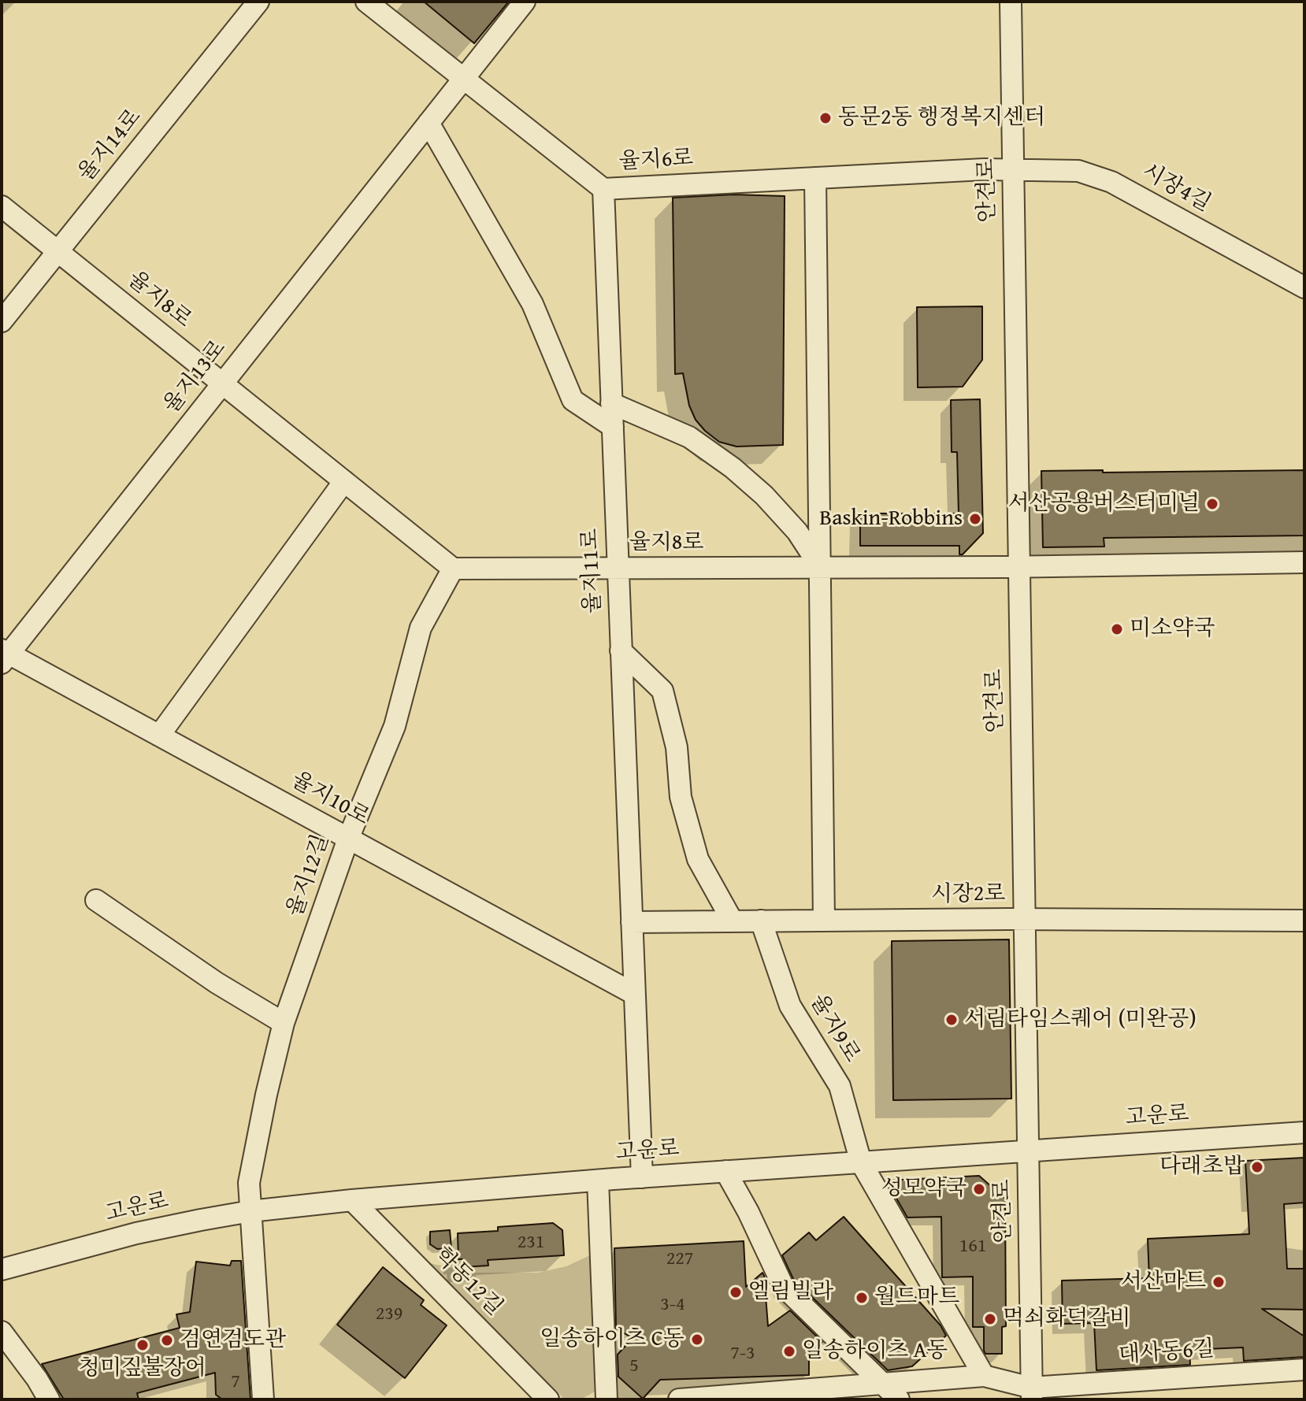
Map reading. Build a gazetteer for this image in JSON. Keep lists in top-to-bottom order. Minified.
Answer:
{"streets":{"street":["율지14로","율지6로","시장4길","안견로","율지8로","율지13로","율지11로","율지10로","율지12길","시장2로","율지9로","고운로","학동12길","대사동6길"]},"crossings":[["율지14로","율지8로"],["율지6로","시장4길"],["율지6로","안견로"],["율지6로","율지13로"],["율지6로","율지11로"],["시장4길","안견로"],["안견로","율지8로"],["안견로","시장2로"],["안견로","고운로"],["안견로","대사동6길"],["율지8로","율지13로"],["율지8로","율지11로"],["율지8로","율지12길"],["율지13로","율지10로"],["율지11로","율지10로"],["율지11로","시장2로"],["율지11로","고운로"],["율지10로","율지12길"],["율지12길","고운로"],["시장2로","율지9로"],["율지9로","고운로"],["율지9로","대사동6길"],["고운로","학동12길"]],"places":["동문2동 행정복지센터","서산공용버스터미널","Baskin-Robbins","미소약국","서림타임스퀘어 (미완공)","다래초밥","성모약국","서산마트","엘림빌라","월드마트","먹쇠화덕갈비","일송하이츠 C동","검연검도관","청미짚불장어","일송하이츠 A동"],"house_numbers":["231","161","227","3-4","239","7-3","5","7"]}
